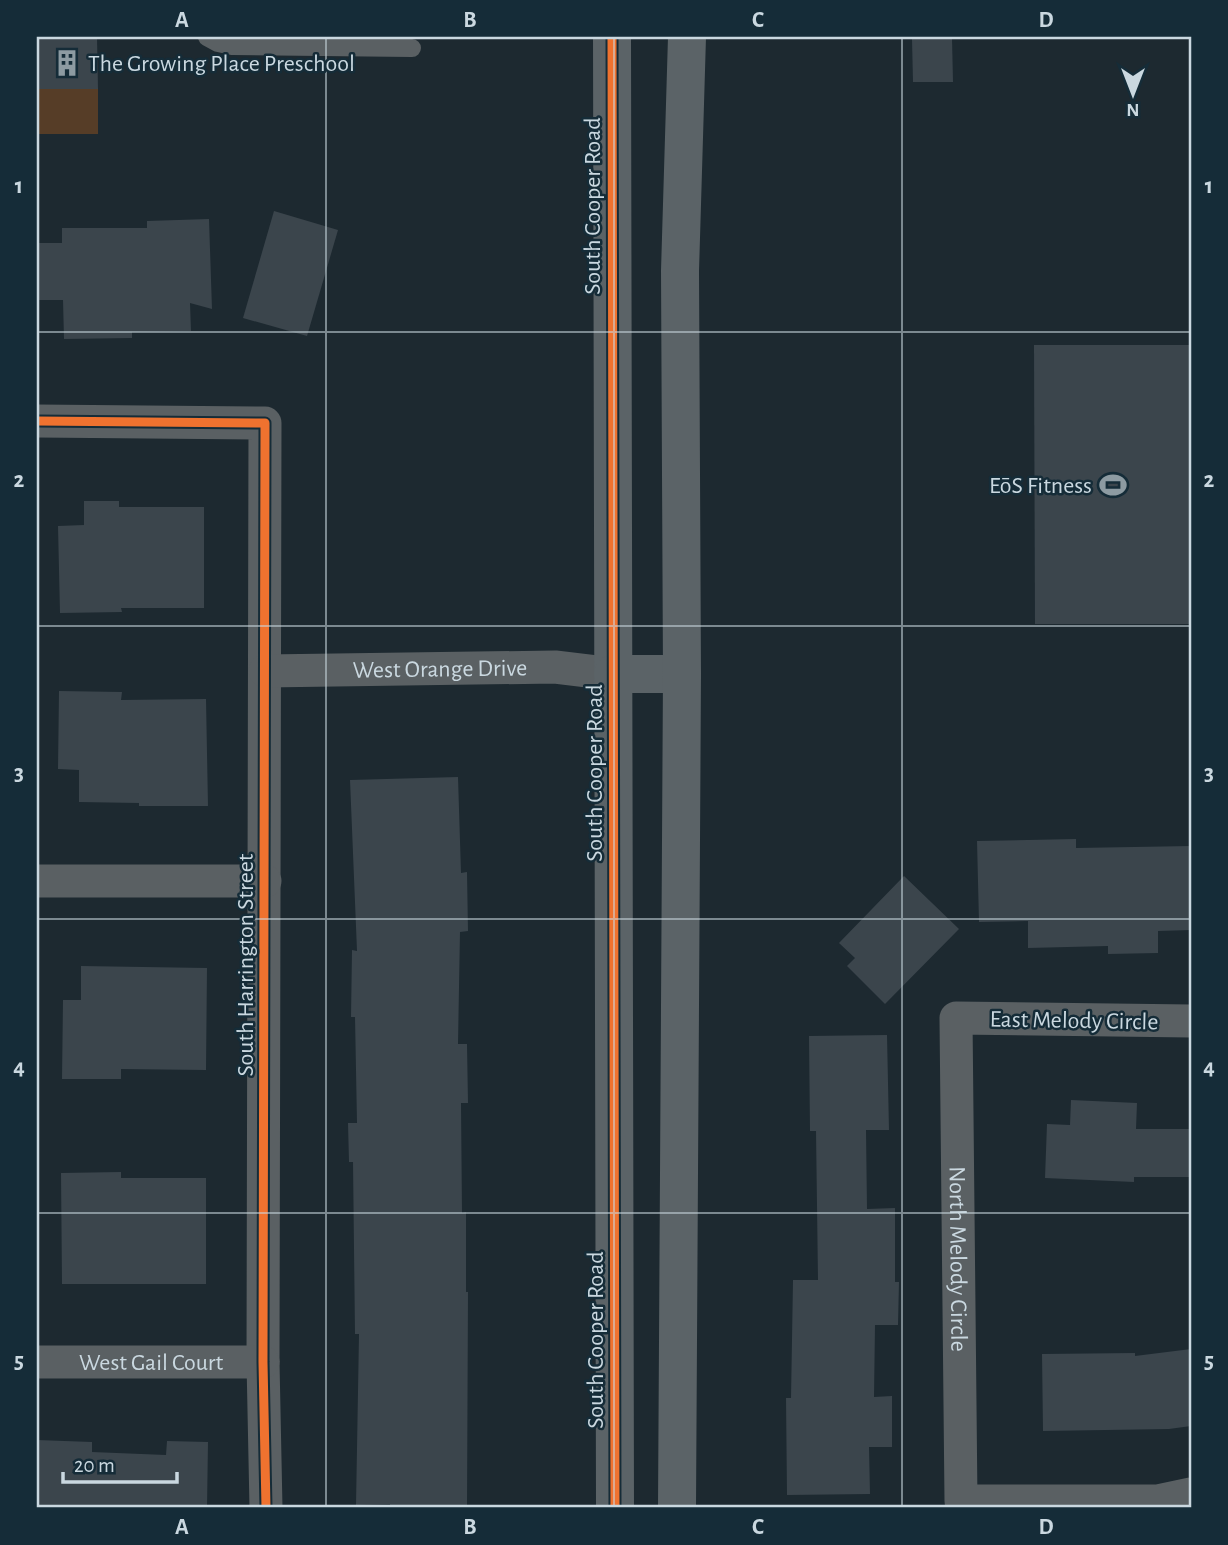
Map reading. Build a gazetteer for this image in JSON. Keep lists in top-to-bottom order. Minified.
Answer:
{"streets":{"main road":["South Cooper Road"],"street":["West Orange Drive","South Harrington Street","East Melody Circle","North Melody Circle","West Gail Court"]},"crossings":[["South Cooper Road","West Orange Drive"],["West Orange Drive","South Harrington Street"],["South Harrington Street","West Gail Court"],["East Melody Circle","North Melody Circle"]],"places":{"building":["The Growing Place Preschool"],"sports":["EōS Fitness"]},"scale_bar":"20 m","north":"bottom","grid":{"columns":["A","B","C","D"],"rows":["1","2","3","4","5"]}}
